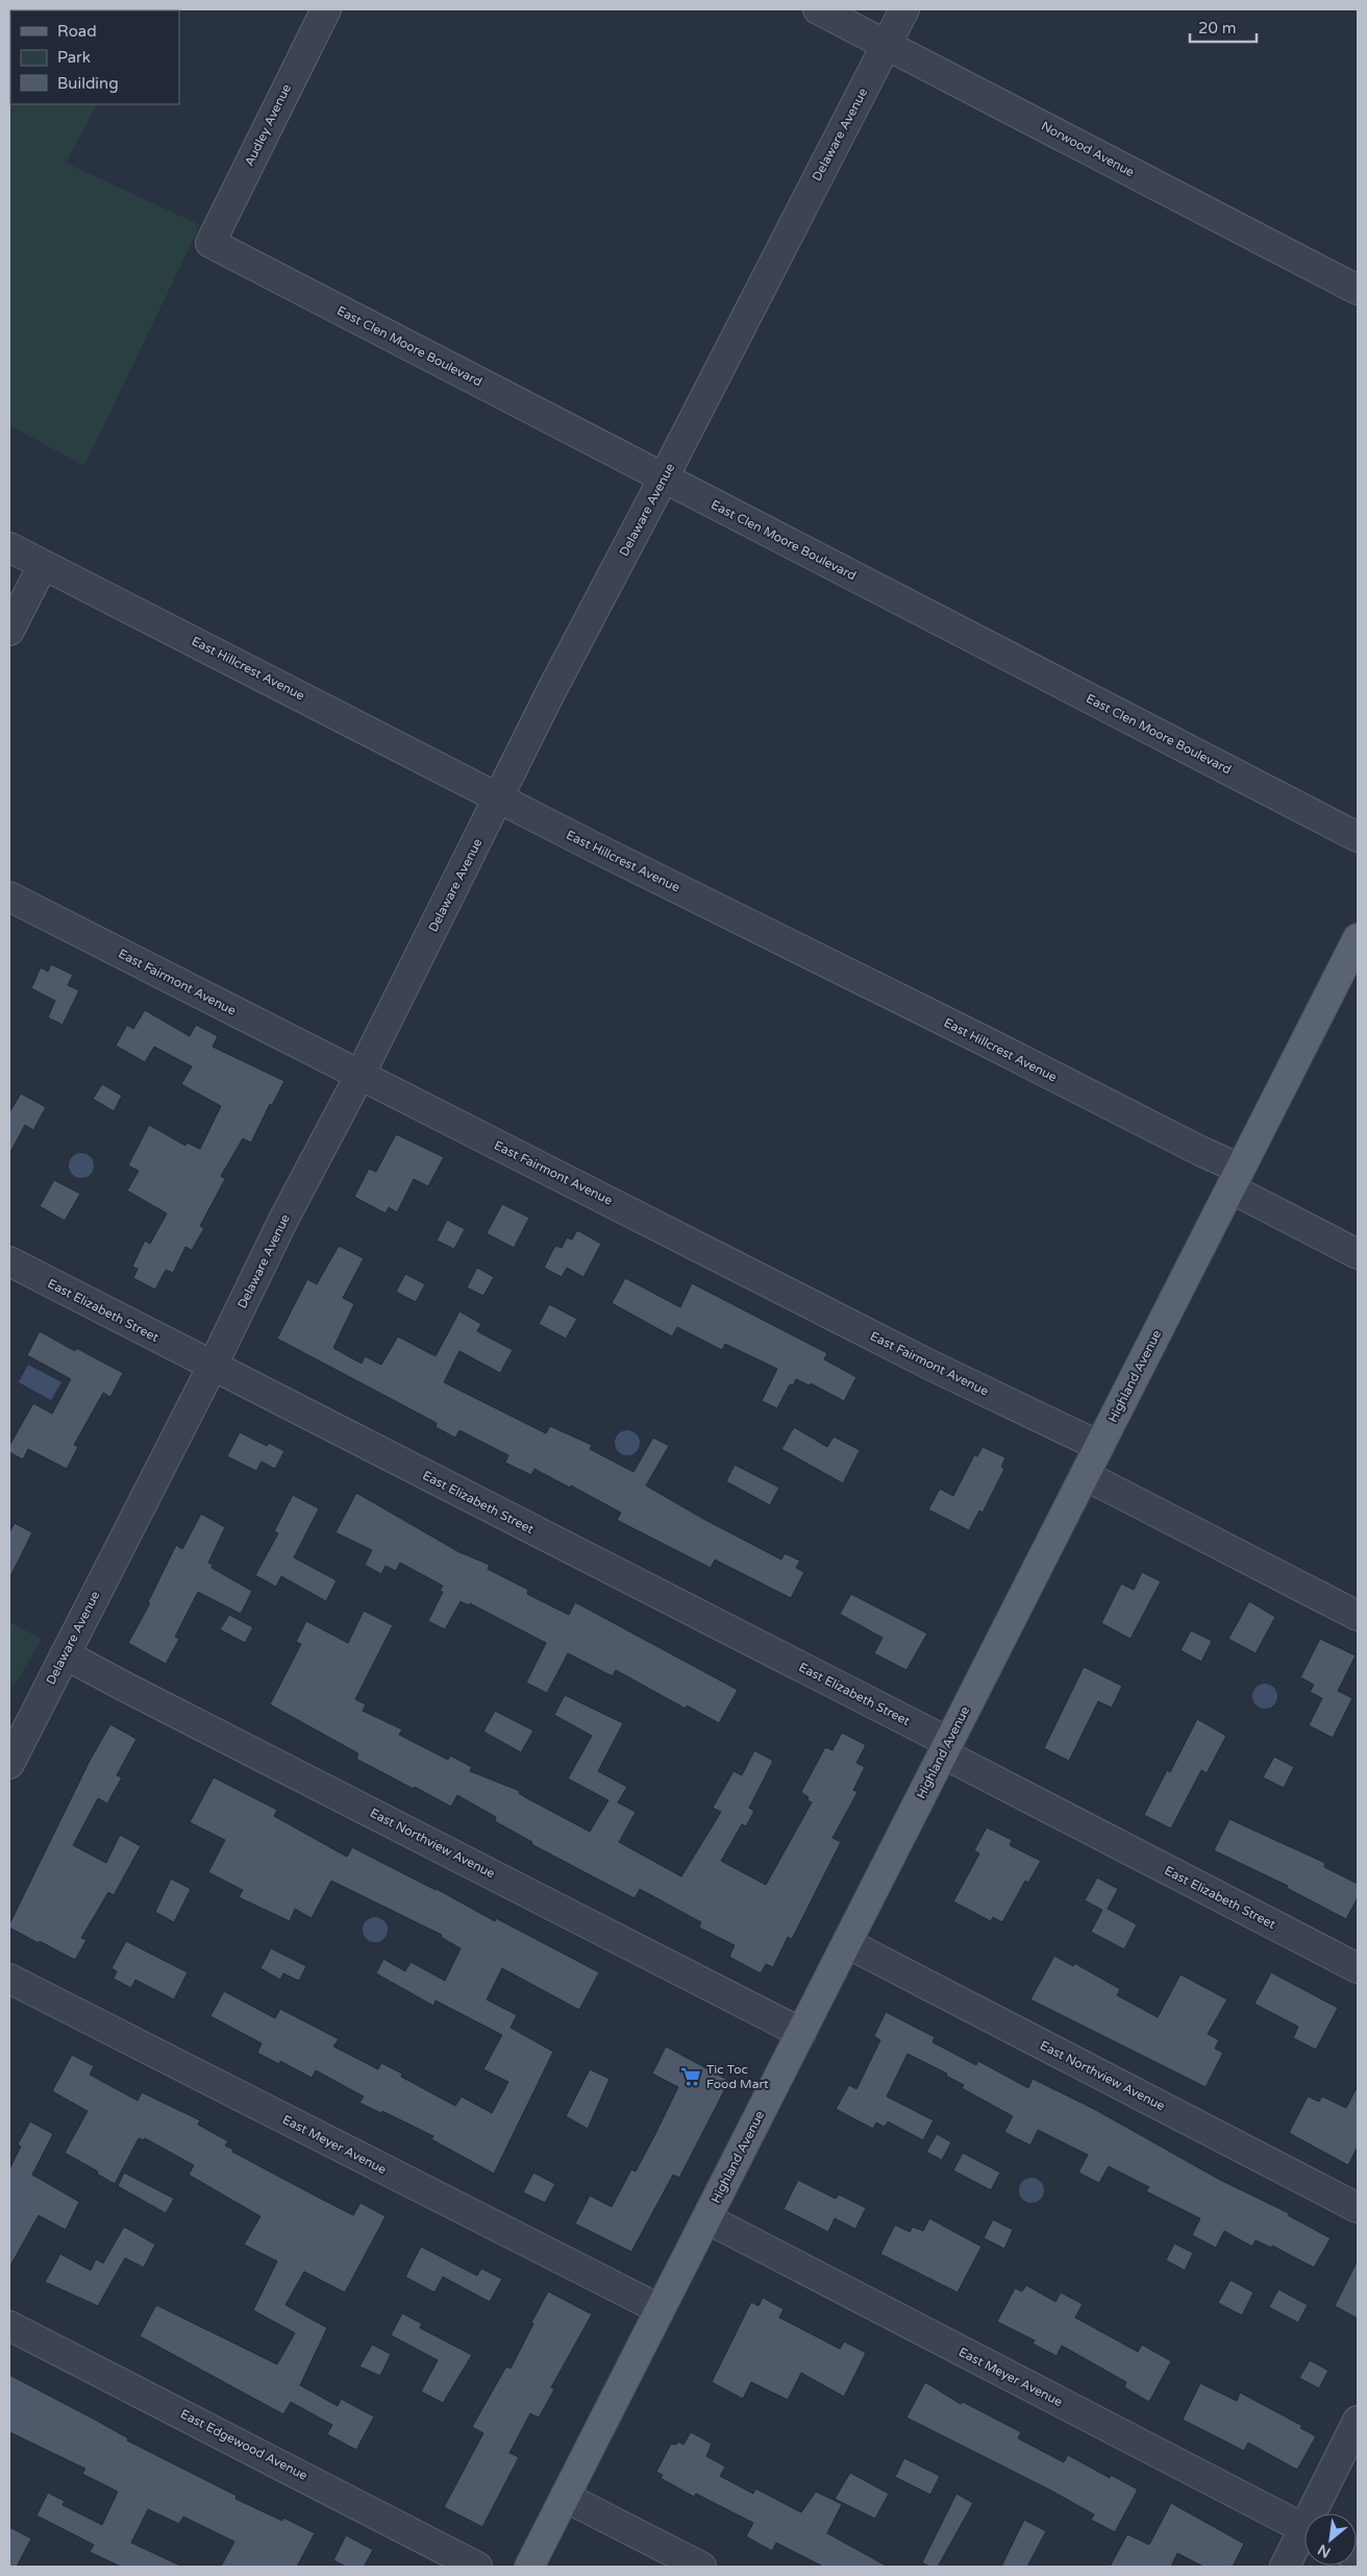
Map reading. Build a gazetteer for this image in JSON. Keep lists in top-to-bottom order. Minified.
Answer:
{"streets":{"main road":["Highland Avenue"],"street":["Audley Avenue","Delaware Avenue","Norwood Avenue","East Clen Moore Boulevard","East Hillcrest Avenue","East Fairmont Avenue","East Elizabeth Street","East Northview Avenue","East Meyer Avenue","East Edgewood Avenue"]},"crossings":[["Audley Avenue","East Clen Moore Boulevard"],["Delaware Avenue","Norwood Avenue"],["Delaware Avenue","East Clen Moore Boulevard"],["Delaware Avenue","East Hillcrest Avenue"],["Delaware Avenue","East Fairmont Avenue"],["Delaware Avenue","East Elizabeth Street"],["Delaware Avenue","East Northview Avenue"],["East Hillcrest Avenue","Highland Avenue"],["East Fairmont Avenue","Highland Avenue"],["East Elizabeth Street","Highland Avenue"],["Highland Avenue","East Northview Avenue"],["Highland Avenue","East Meyer Avenue"]],"places":{"supermarket":["Tic Toc Food Mart"]},"legend":["Road","Park","Building"],"scale_bar":"20 m","north":"bottom left"}
